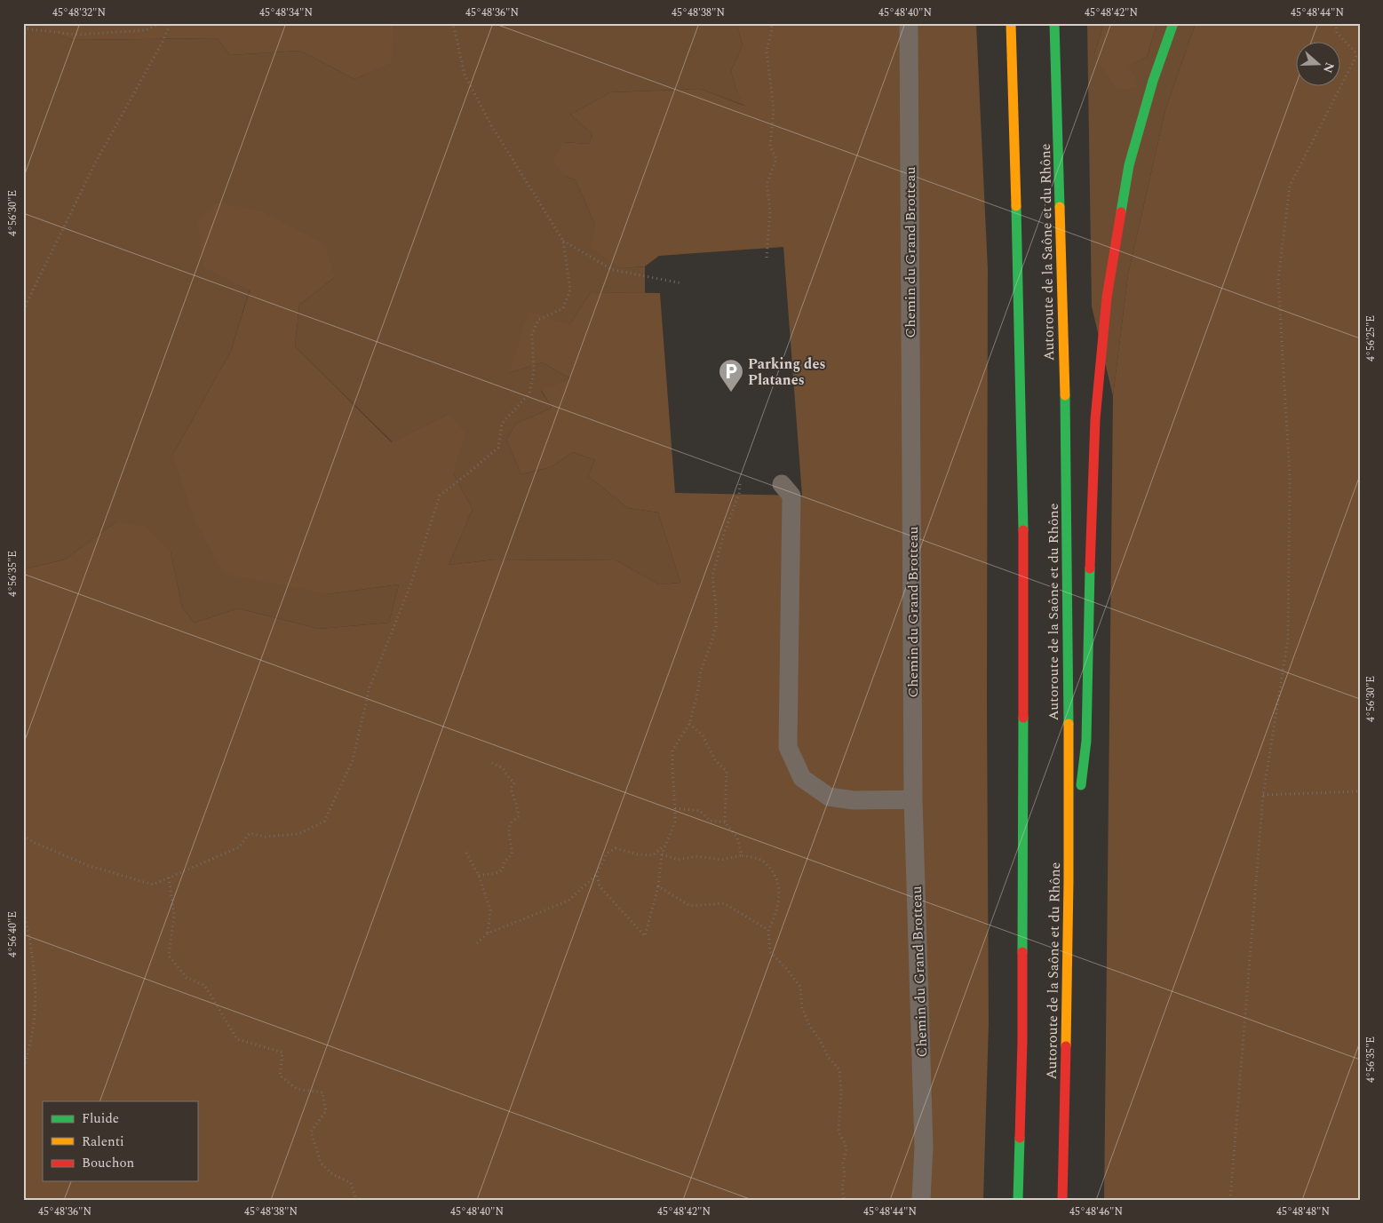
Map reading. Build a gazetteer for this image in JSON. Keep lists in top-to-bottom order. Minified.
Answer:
{"streets":{"highway":["Autoroute de la Saône et du Rhône"],"street":["Chemin du Grand Brotteau"]},"places":{"parking":["Parking des Platanes"]},"legend":["Fluide","Ralenti","Bouchon"],"north":"right","coordinates":["45°48'32\"N","45°48'34\"N","45°48'36\"N","45°48'38\"N","45°48'40\"N","45°48'42\"N","45°48'44\"N","4°56'30\"E","4°56'25\"E","4°56'35\"E","4°56'40\"E","45°48'46\"N","45°48'48\"N"]}
